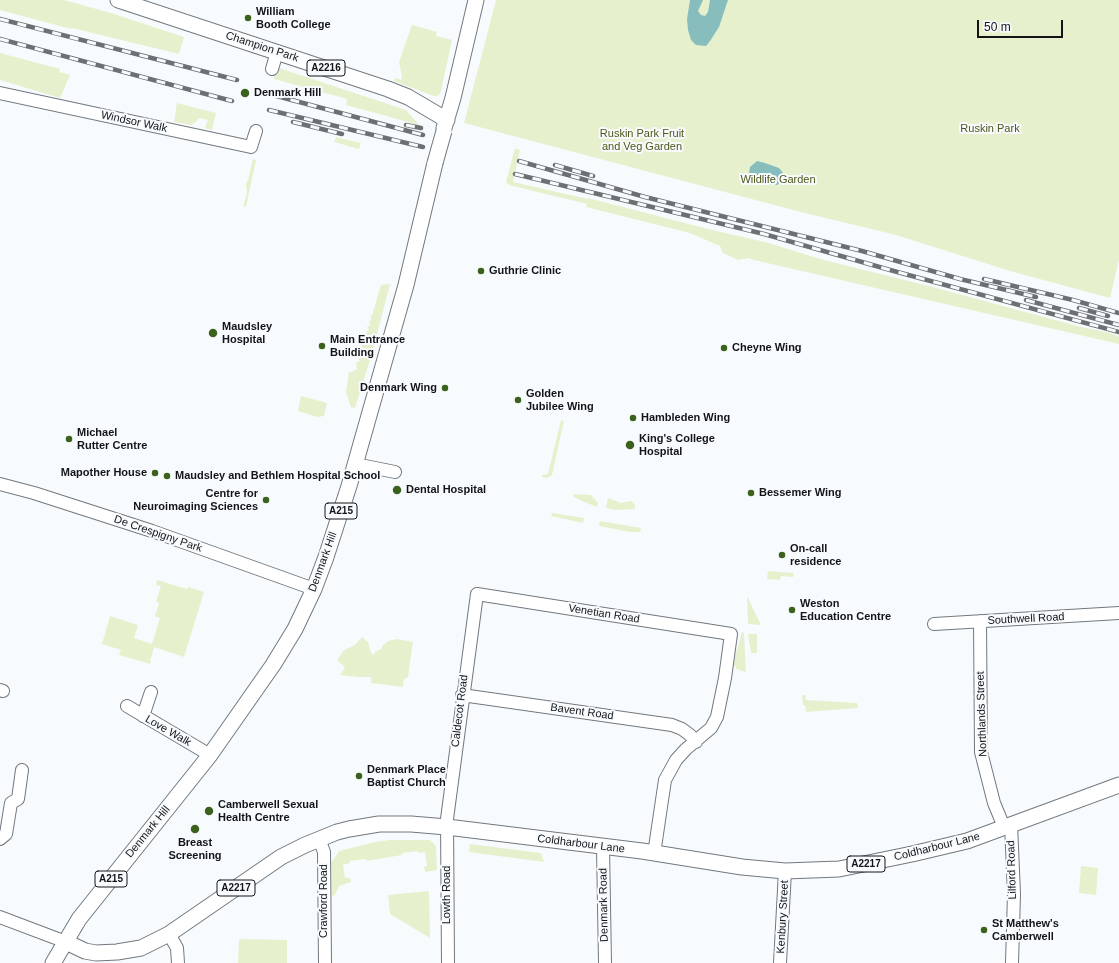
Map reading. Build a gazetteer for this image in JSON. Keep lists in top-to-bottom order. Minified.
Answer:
{"streets":{"main road":["Champion Park","A2216","A215","Denmark Hill","Coldharbour Lane","A2217"],"street":["Windsor Walk","De Crespigny Park","Venetian Road","Southwell Road","Caldecot Road","Bavent Road","Northlands Street","Love Walk","Lilford Road","Lowth Road","Crawford Road","Denmark Road","Kenbury Street"]},"crossings":[["Champion Park","Denmark Hill"],["De Crespigny Park","Denmark Hill"],["Denmark Hill","Love Walk"],["Denmark Hill","Coldharbour Lane"],["Venetian Road","Caldecot Road"],["Venetian Road","Bavent Road"],["Southwell Road","Northlands Street"],["Caldecot Road","Bavent Road"],["Caldecot Road","Coldharbour Lane"],["Caldecot Road","Lowth Road"],["Northlands Street","Coldharbour Lane"],["Northlands Street","Lilford Road"],["Coldharbour Lane","Lilford Road"],["Coldharbour Lane","Lowth Road"],["Coldharbour Lane","Crawford Road"],["Coldharbour Lane","Denmark Road"],["Coldharbour Lane","Kenbury Street"]],"parks":["Ruskin Park","Ruskin Park Fruit and Veg Garden","Wildlife Garden"],"places":["William Booth College","Denmark Hill","Guthrie Clinic","Maudsley Hospital","Main Entrance Building","Cheyne Wing","Denmark Wing","Golden Jubilee Wing","Hambleden Wing","Michael Rutter Centre","King's College Hospital","Mapother House","Maudsley and Bethlem Hospital School","Dental Hospital","Bessemer Wing","Centre for Neuroimaging Sciences","On-call residence","Weston Education Centre","Denmark Place Baptist Church","Camberwell Sexual Health Centre","Breast Screening","St Matthew's Camberwell"],"scale_bar":"50 m"}
